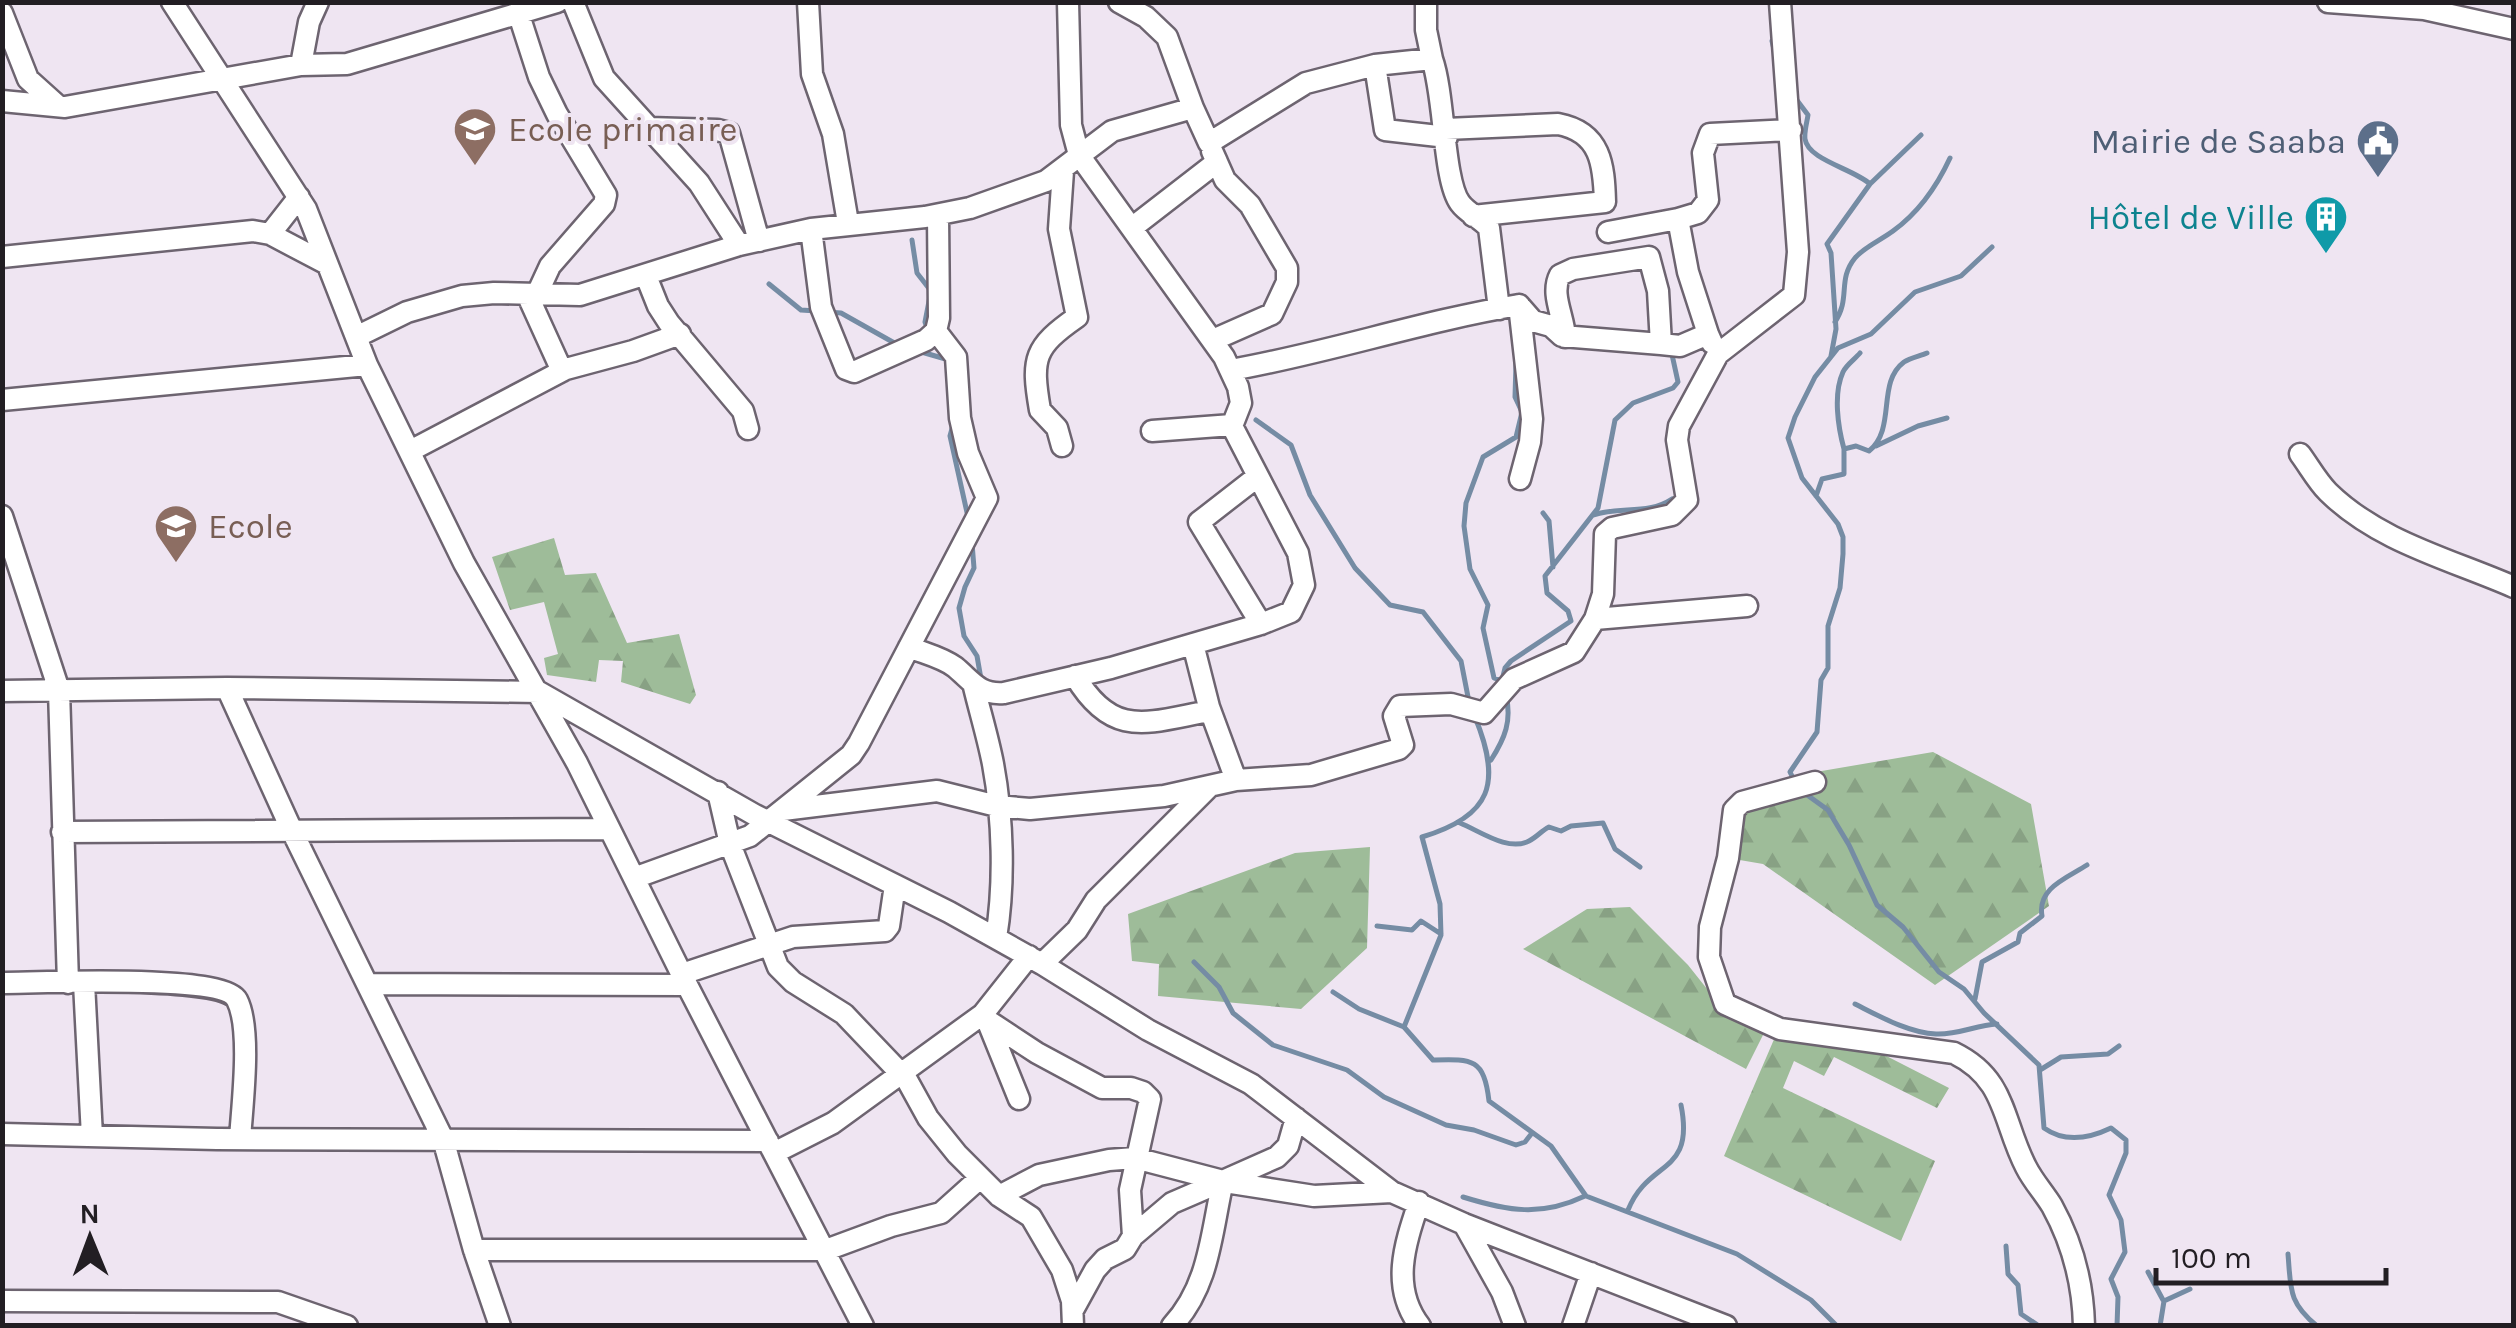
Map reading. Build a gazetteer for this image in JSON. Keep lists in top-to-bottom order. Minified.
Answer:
{"places":{"school or university":["Ecole primaire","Ecole"],"public building":["Mairie de Saaba"],"building":["Hôtel de Ville"]},"scale_bar":"100 m","north":"top"}
